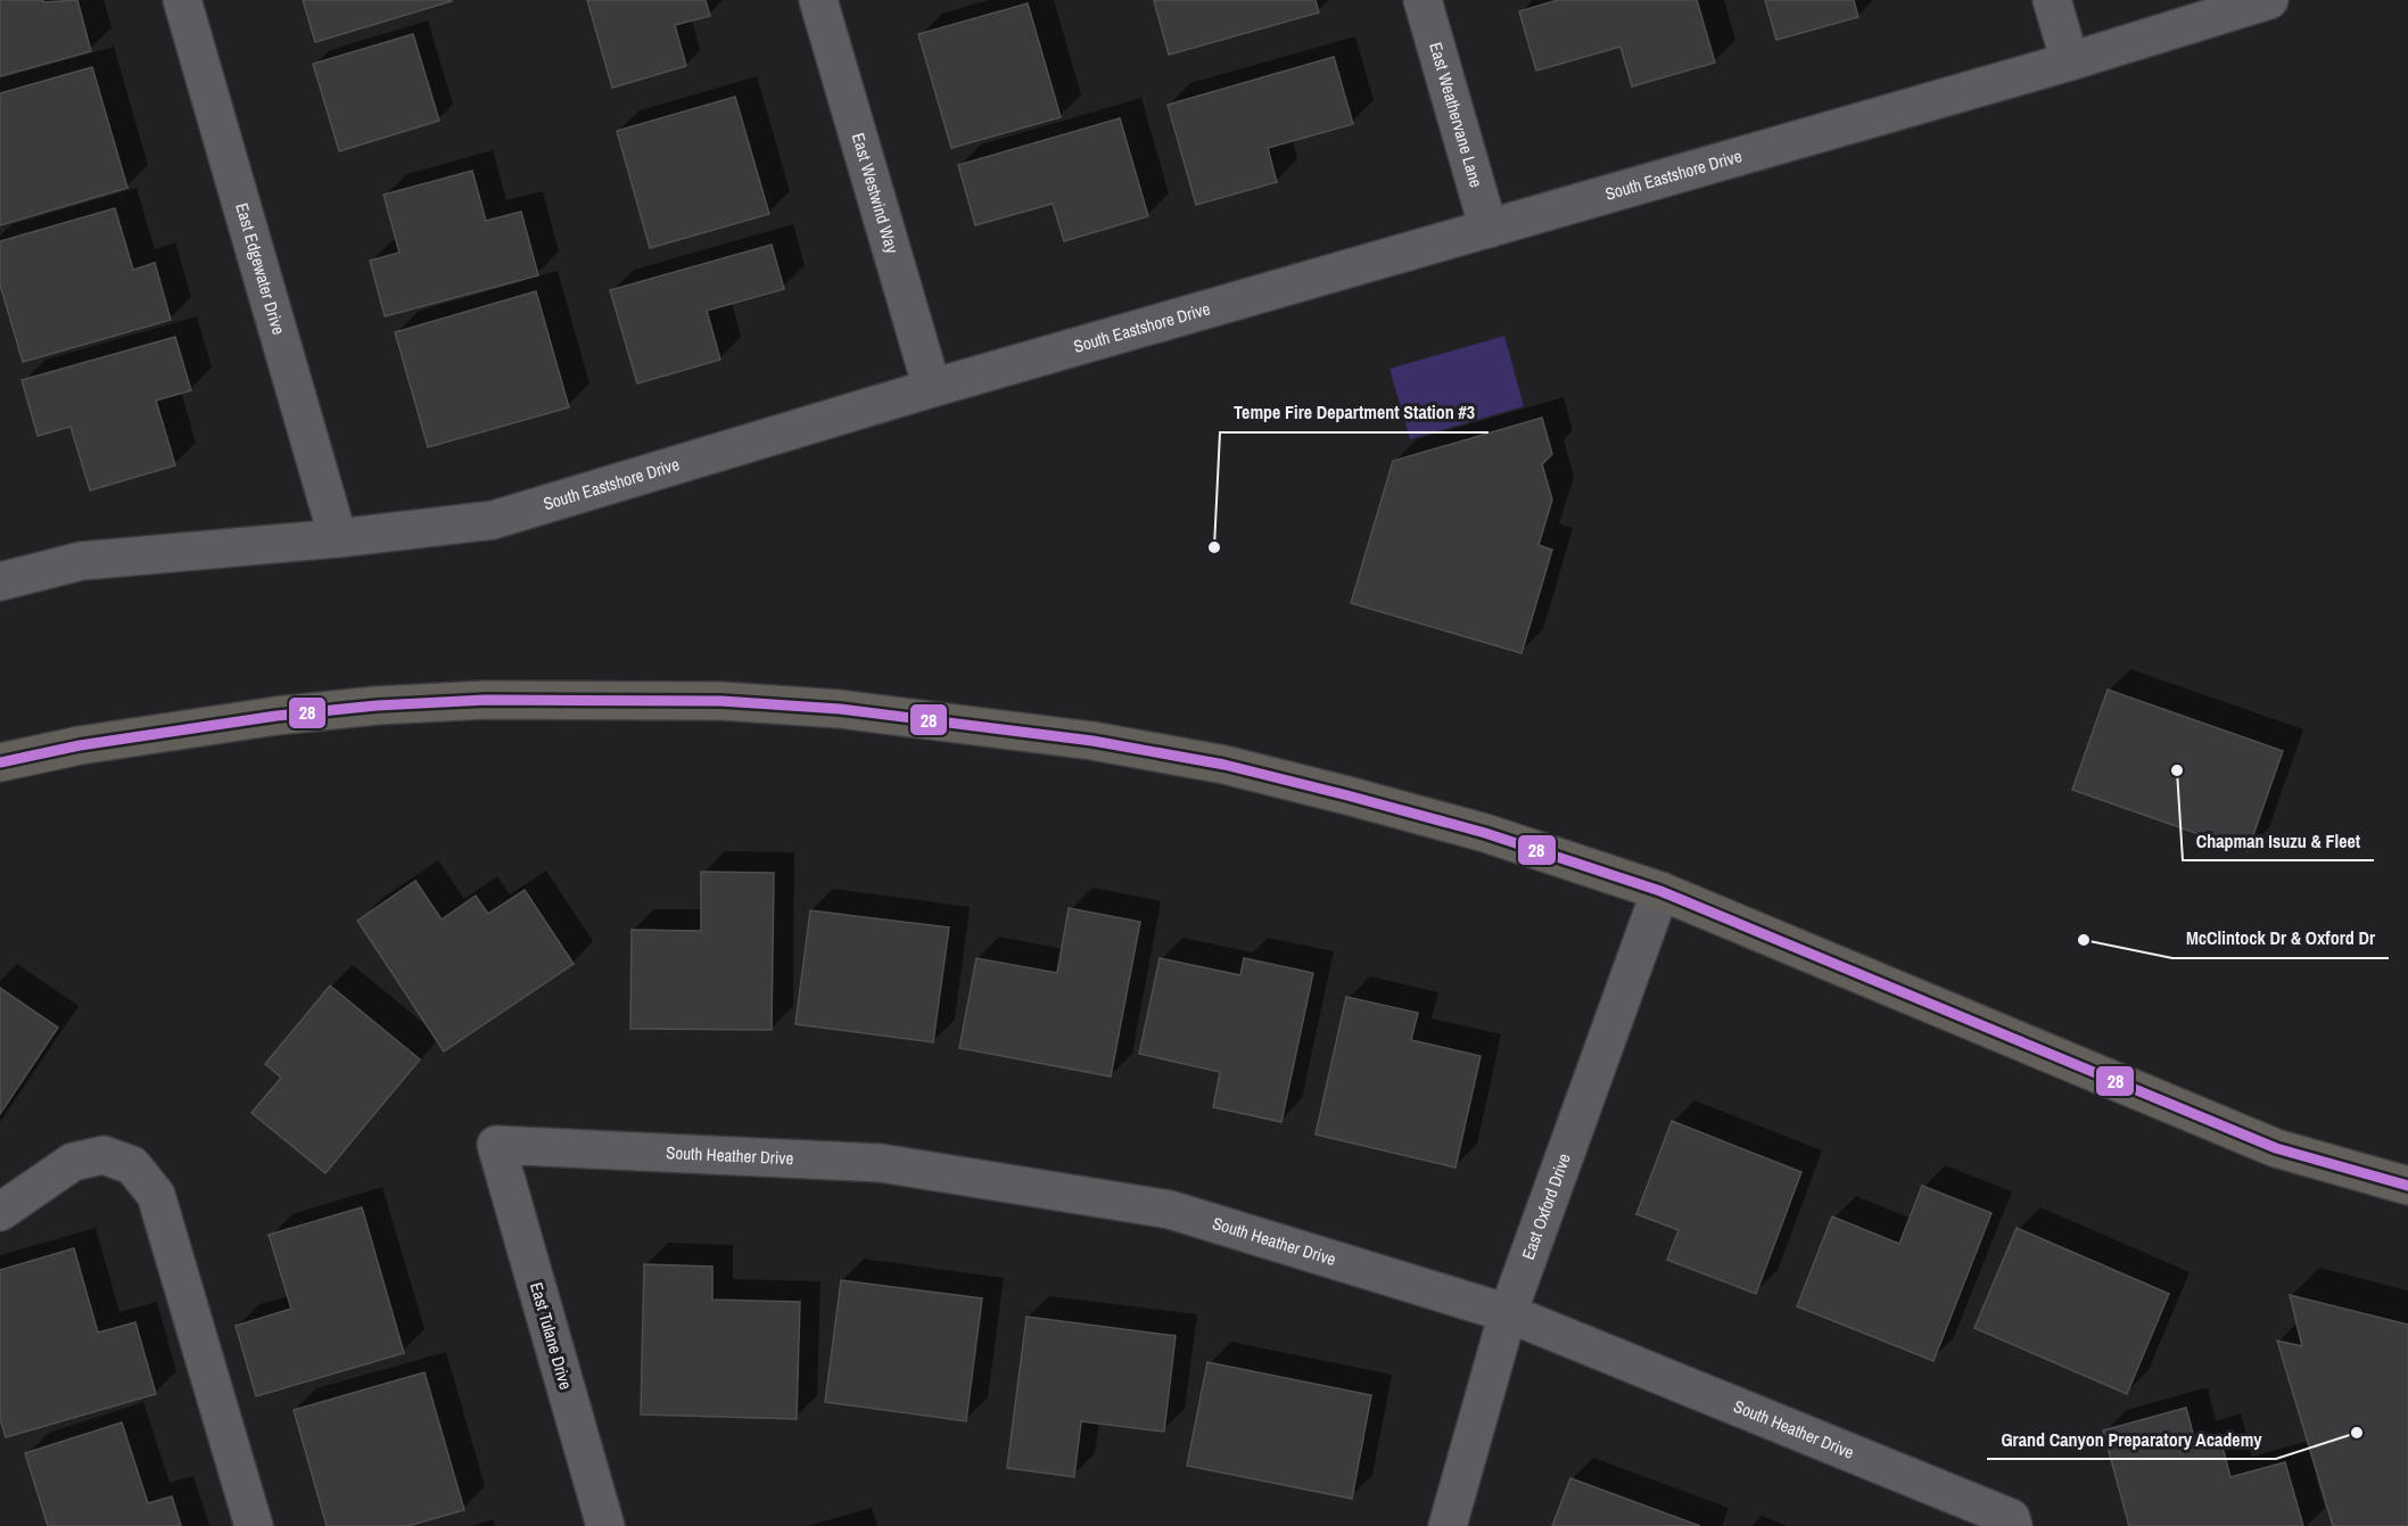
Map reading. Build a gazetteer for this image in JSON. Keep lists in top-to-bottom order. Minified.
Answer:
{"streets":{"street":["East Weathervane Lane","South Eastshore Drive","East Westwind Way","East Edgewater Drive","South Heather Drive","East Oxford Drive","East Tulane Drive"]},"crossings":[["East Weathervane Lane","South Eastshore Drive"],["South Eastshore Drive","East Westwind Way"],["South Eastshore Drive","East Edgewater Drive"],["South Heather Drive","East Oxford Drive"],["South Heather Drive","East Tulane Drive"]],"places":["Tempe Fire Department Station #3","Chapman Isuzu & Fleet","McClintock Dr & Oxford Dr","Grand Canyon Preparatory Academy"],"lines":["transit line 28"]}
